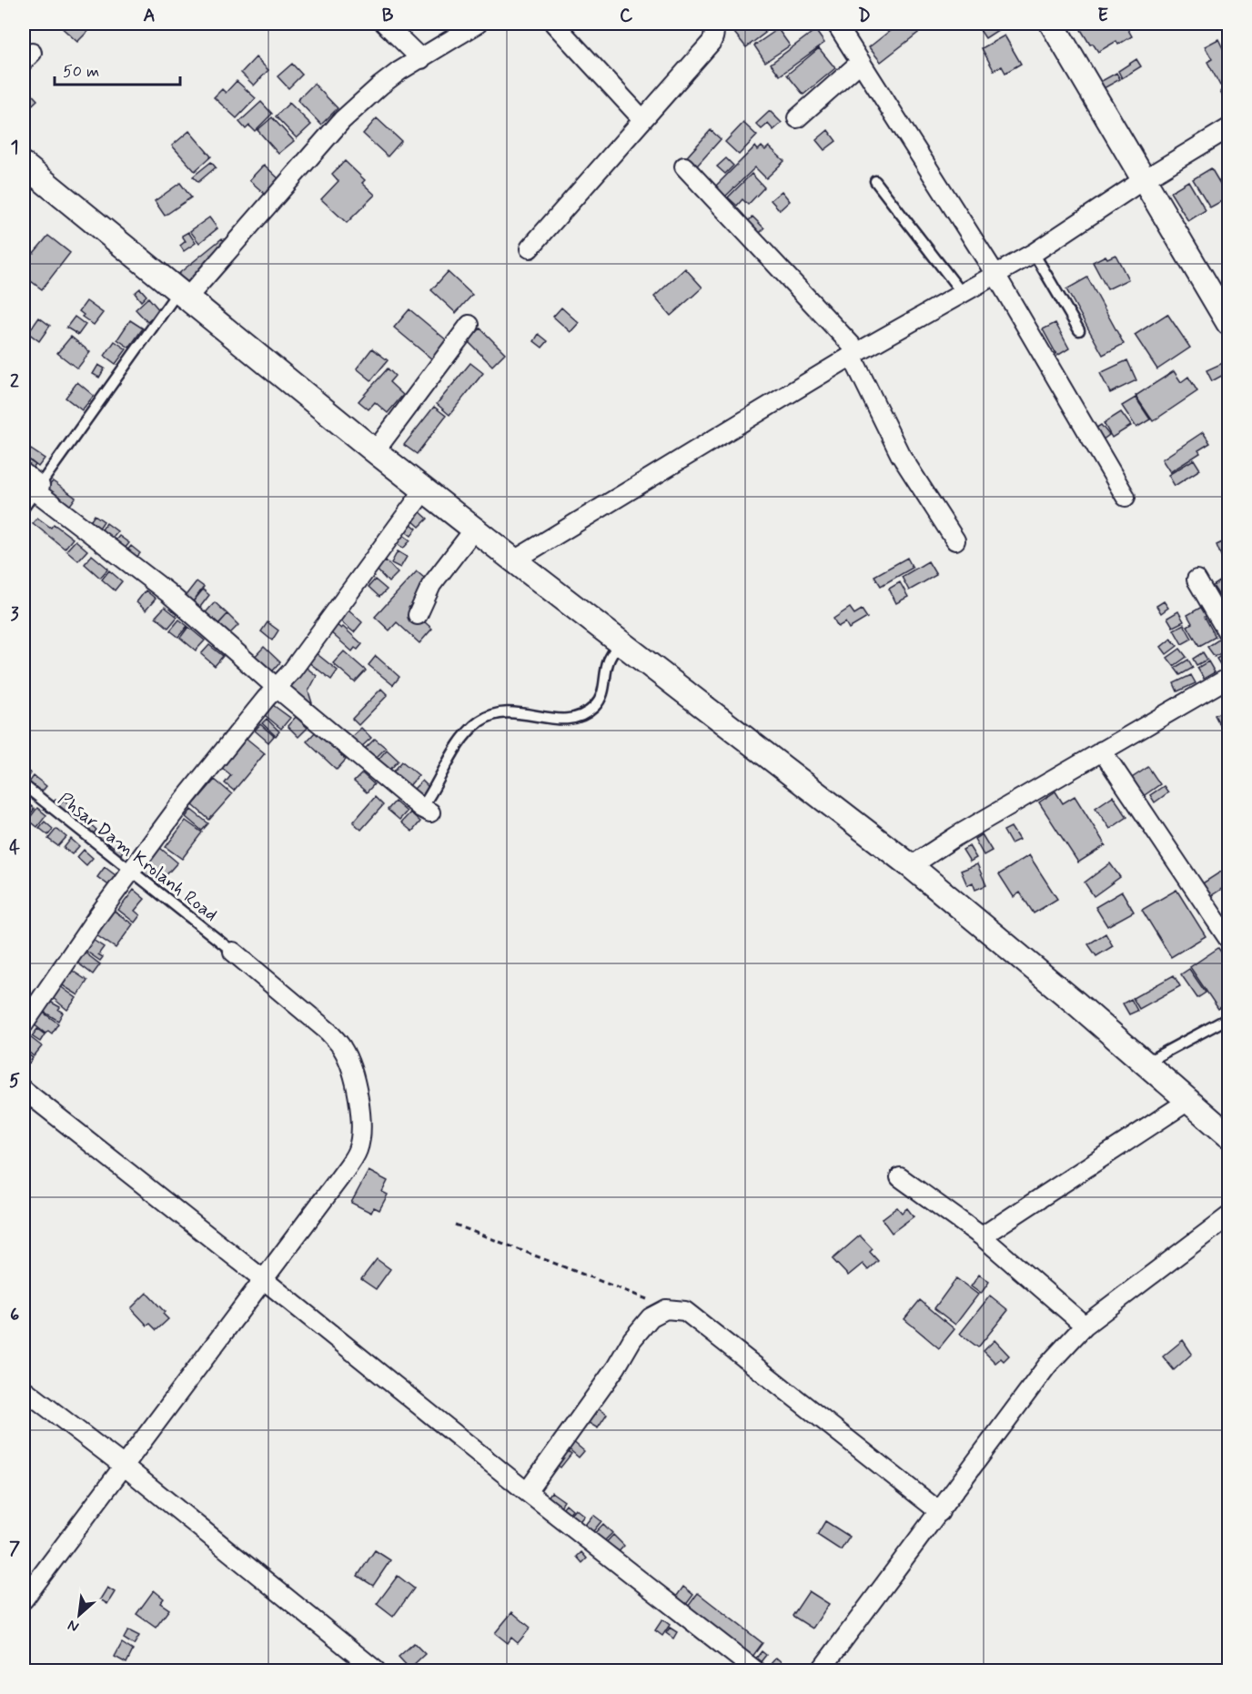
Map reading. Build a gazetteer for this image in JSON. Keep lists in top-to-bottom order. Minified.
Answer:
{"streets":{"lane":["Phsar Dam Krolanh Road"]},"scale_bar":"50 m","north":"bottom left","grid":{"columns":["A","B","C","D","E"],"rows":["1","2","3","4","5","6","7"]}}
